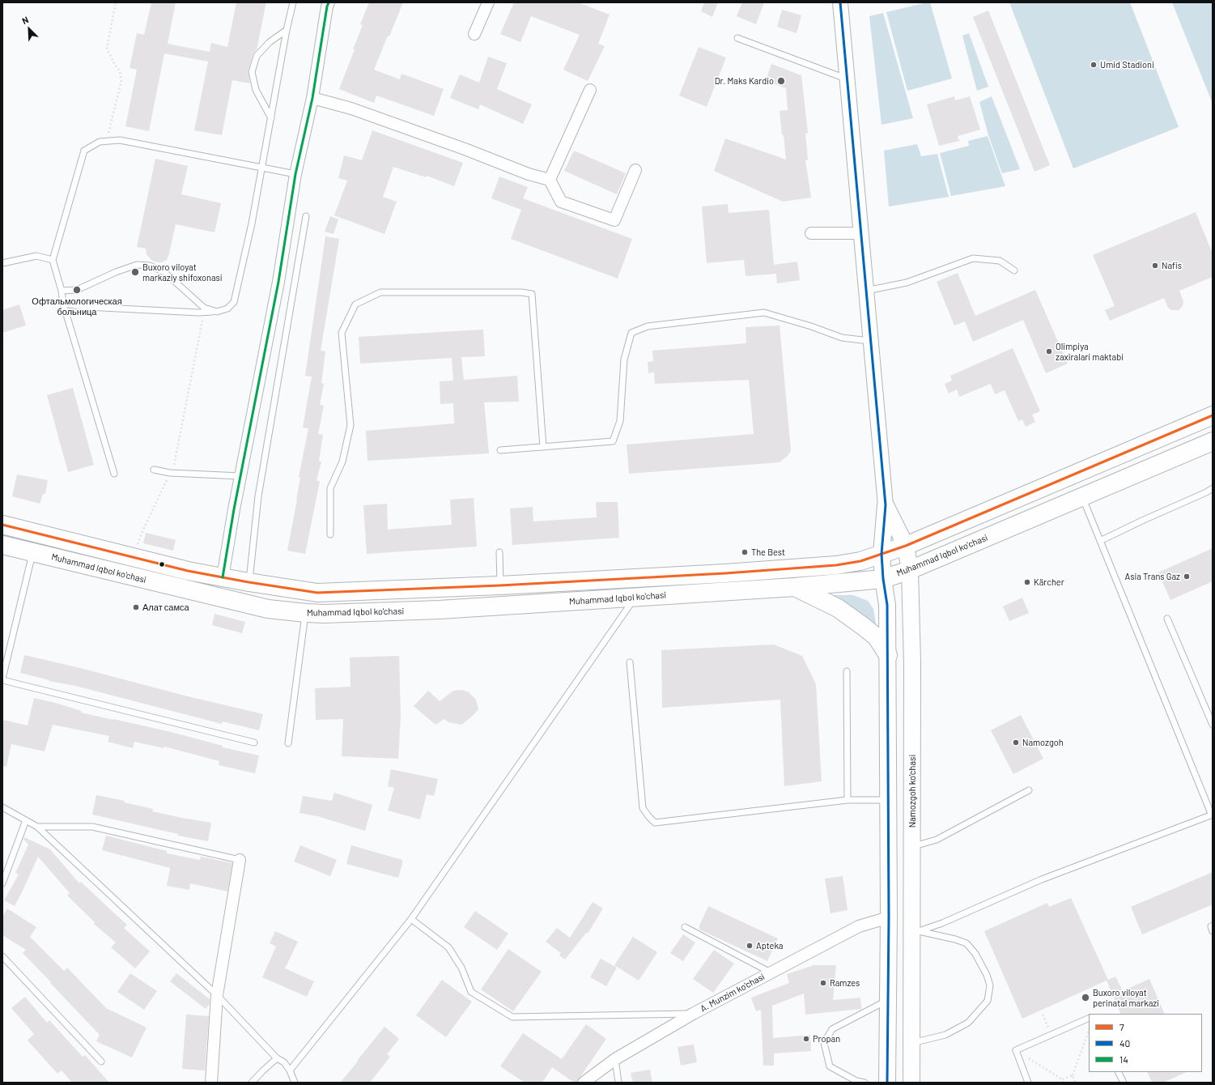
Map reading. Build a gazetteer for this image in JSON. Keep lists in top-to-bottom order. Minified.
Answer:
{"streets":{"main road":["Muhammad Iqbol ko'chasi","Namozgoh ko'chasi"],"street":["A. Munzim ko'chasi"]},"crossings":[["Muhammad Iqbol ko'chasi","Namozgoh ko'chasi"],["Namozgoh ko'chasi","A. Munzim ko'chasi"]],"places":["Umid Stadioni","Dr. Maks Kardio","Nafis","Buxoro viloyat markaziy shifoxonasi","Офтальмологическая больница","Olimpiya zaxiralari maktabi","The Best","Asia Trans Gaz","Kärcher","Алат самса","Namozgoh","Apteka","Ramzes","Buxoro viloyat perinatal markazi","Propan"],"lines":["transit line 40","transit line 14","transit line 7"],"legend":["7","40","14"],"north":"top left"}
